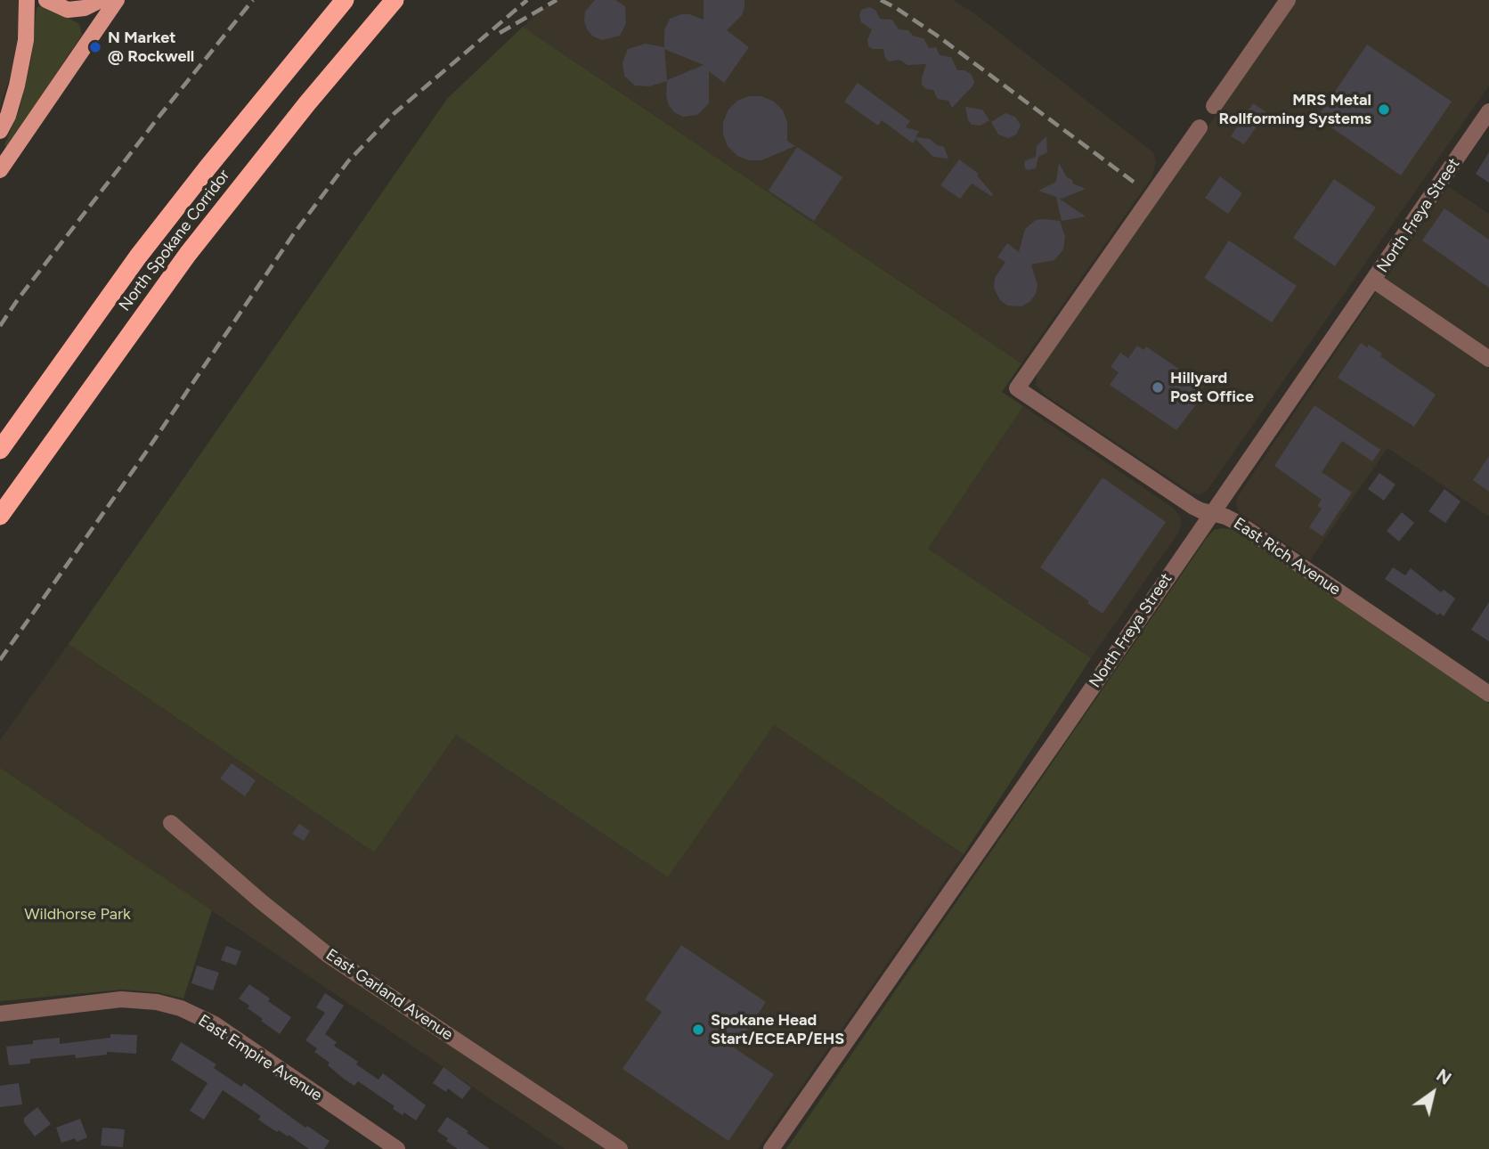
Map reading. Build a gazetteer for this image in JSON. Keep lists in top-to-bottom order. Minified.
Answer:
{"streets":{"highway":["North Spokane Corridor"],"street":["North Freya Street","East Rich Avenue","East Garland Avenue","East Empire Avenue"]},"crossings":[["North Freya Street","East Rich Avenue"]],"parks":["Wildhorse Park"],"places":["N Market @ Rockwell","MRS Metal Rollforming Systems","Hillyard Post Office","Spokane Head Start/ECEAP/EHS"],"north":"top right"}
